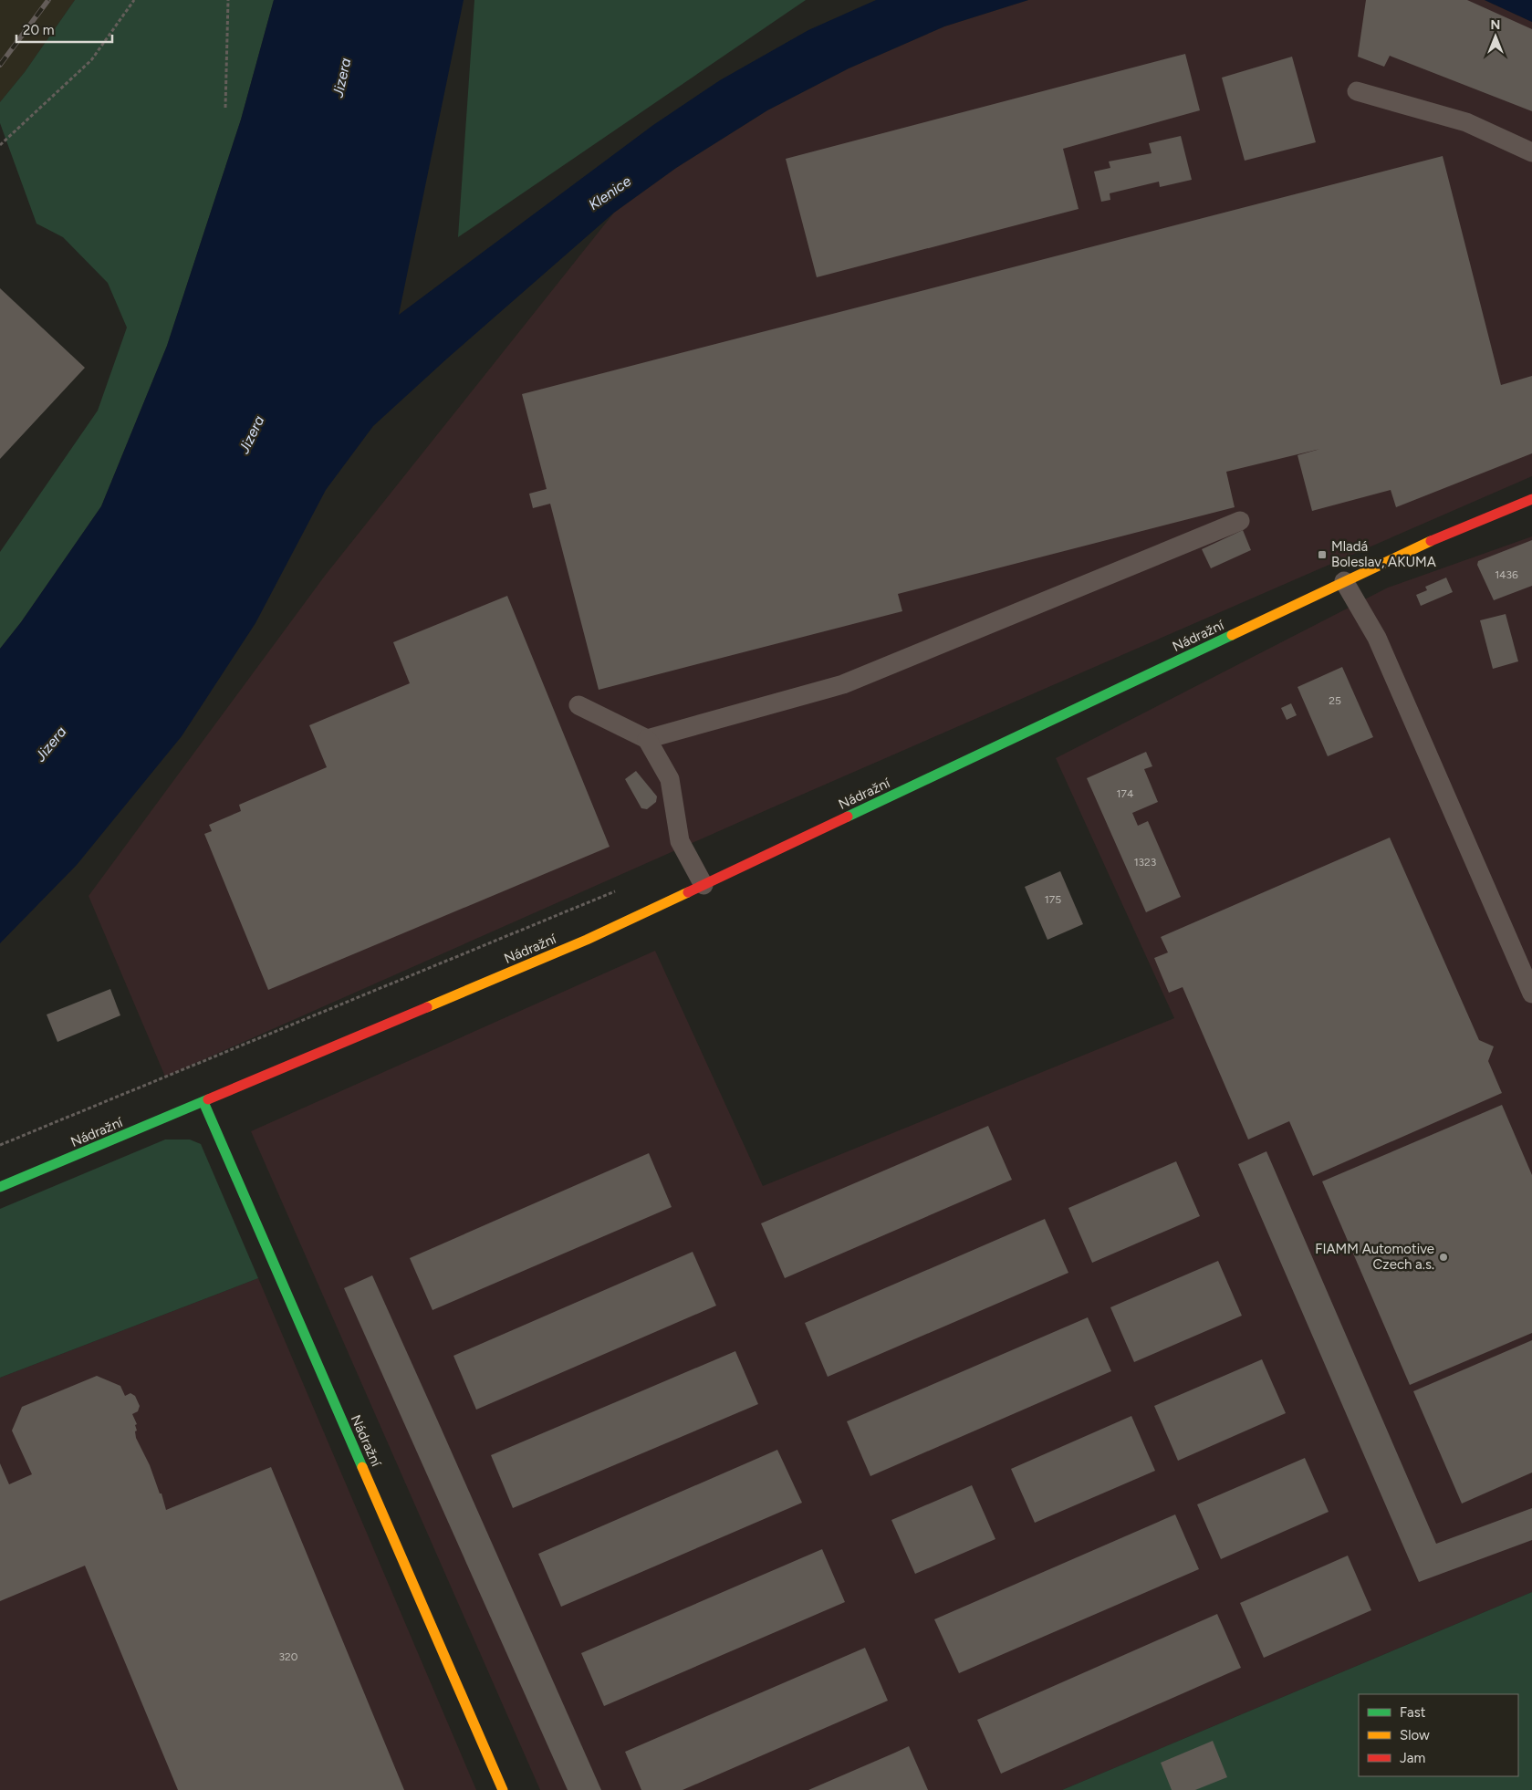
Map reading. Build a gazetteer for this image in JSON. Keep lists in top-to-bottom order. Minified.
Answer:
{"streets":{"street":["Nádražní"]},"water":["Jizera","Klenice"],"places":{"transit":["Mladá Boleslav, AKUMA"],"other":["FIAMM Automotive Czech a.s."]},"house_numbers":["1436","25","174","1323","175","320"],"legend":["Fast","Slow","Jam"],"scale_bar":"20 m","north":"top"}
